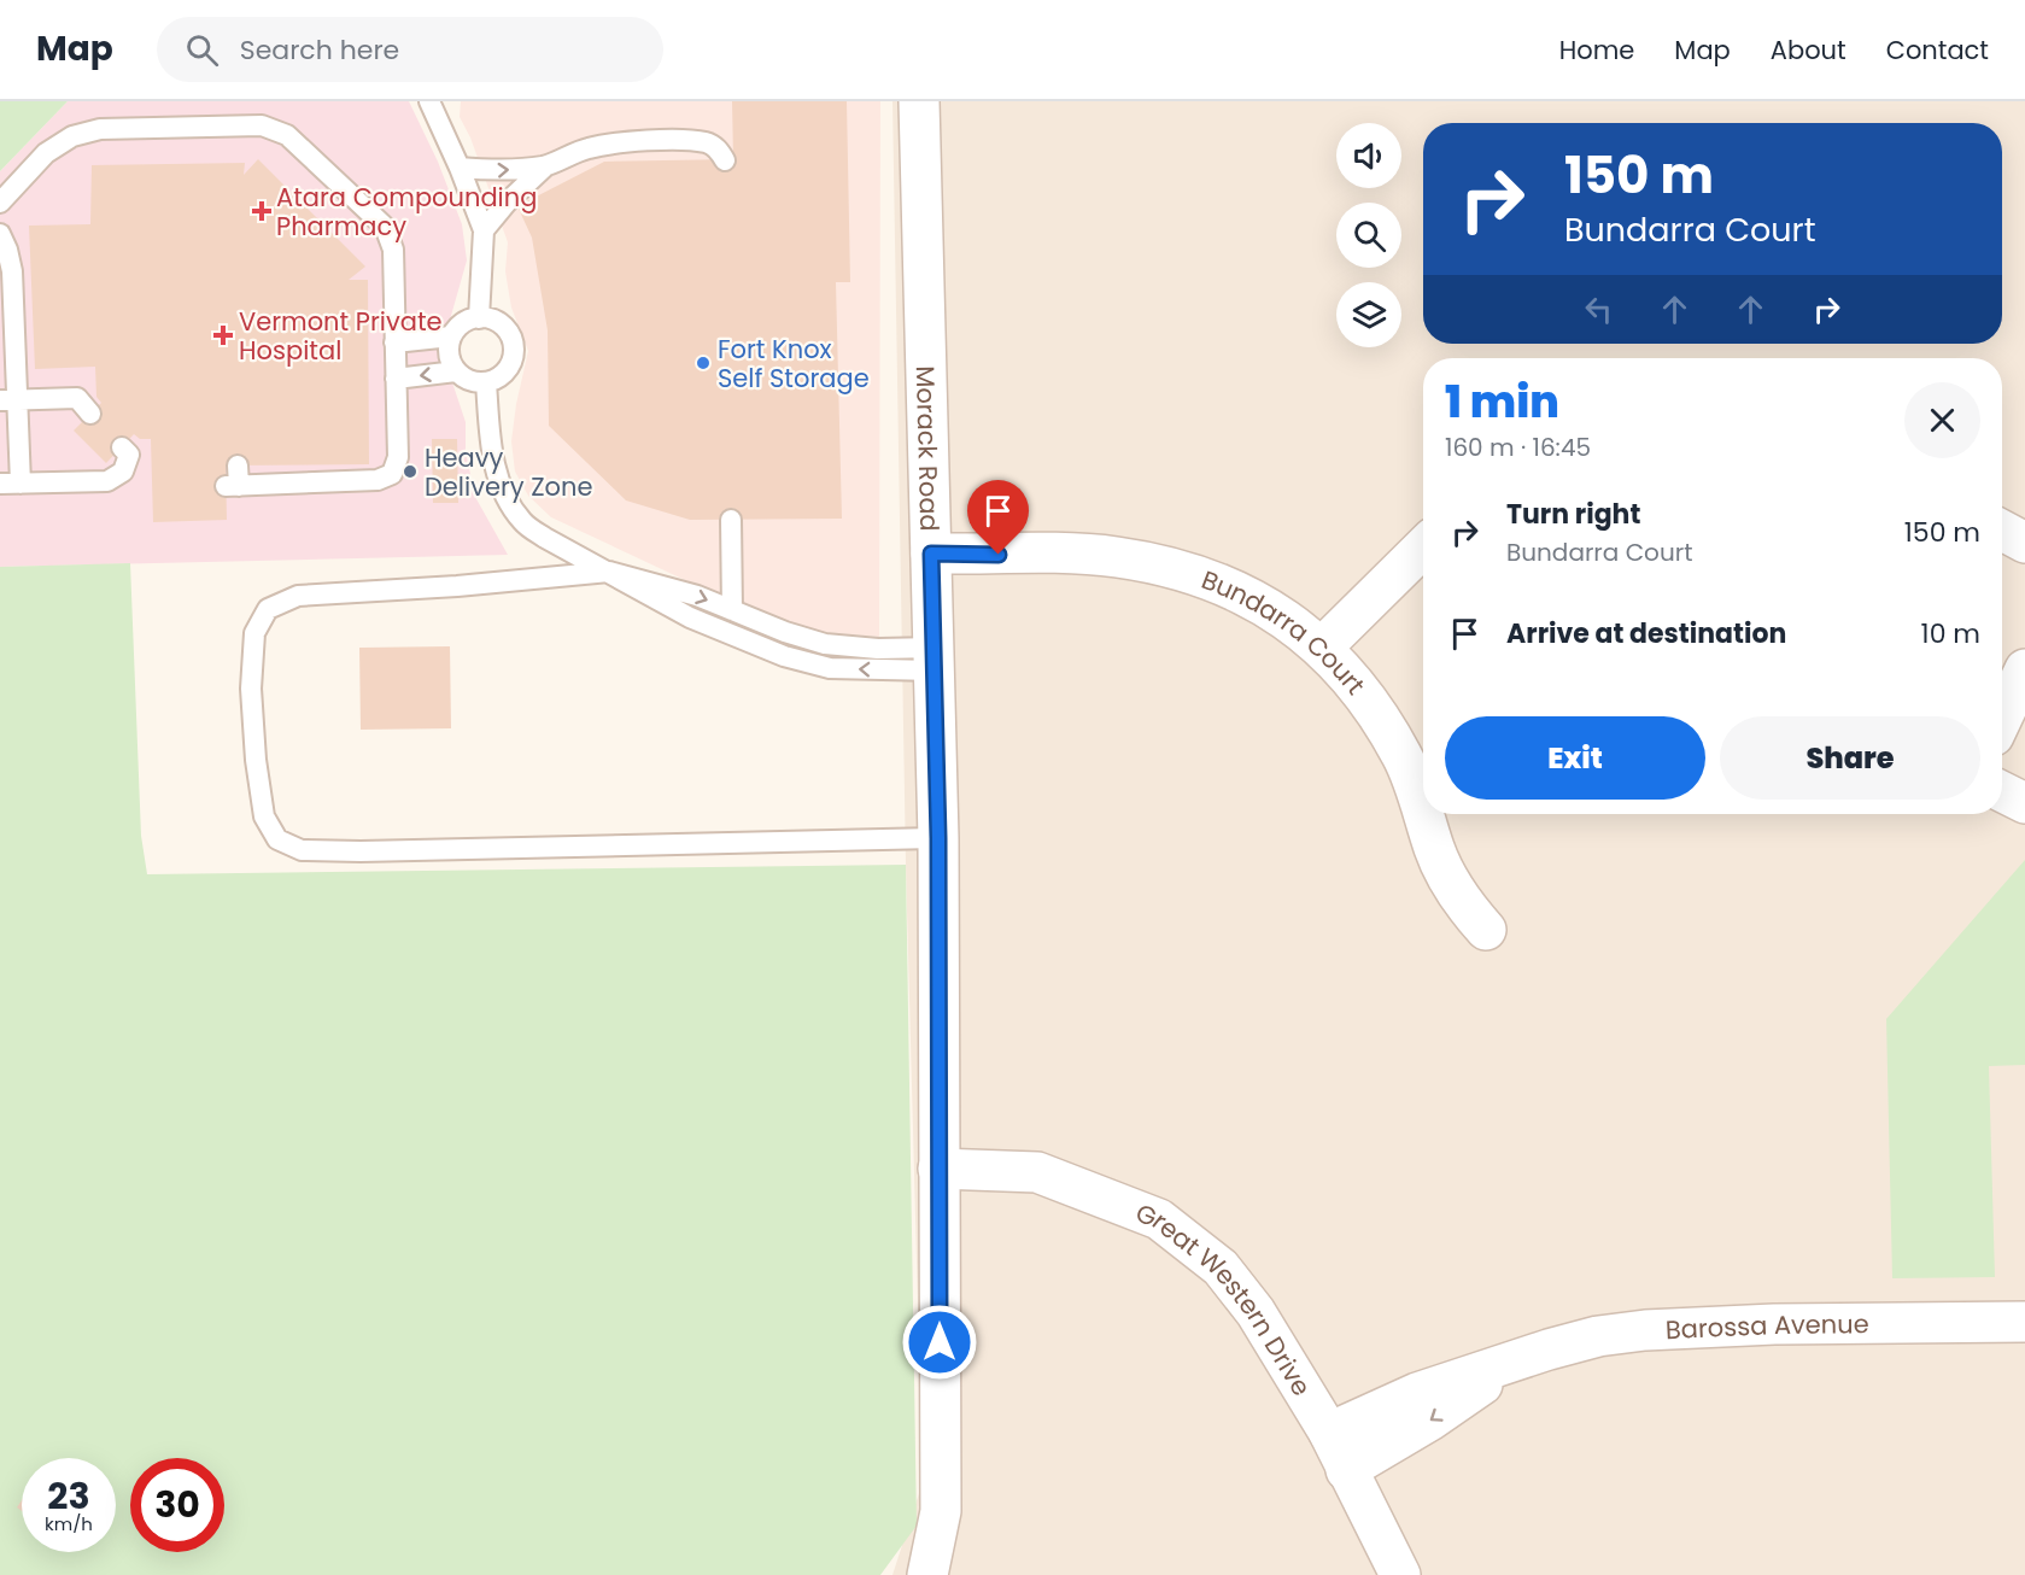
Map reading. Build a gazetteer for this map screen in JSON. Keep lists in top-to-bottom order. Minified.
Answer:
{"streets":{"street":["Morack Road","Bundarra Court","Great Western Drive","Barossa Avenue"]},"crossings":[["Morack Road","Bundarra Court"],["Morack Road","Great Western Drive"],["Great Western Drive","Barossa Avenue"]],"places":{"health":["Atara Compounding Pharmacy","Vermont Private Hospital"],"other":["Fort Knox Self Storage","Heavy Delivery Zone"]},"page":{"header":"Map","search":"Search here","nav":["Home","Map","About","Contact"],"turn":["150 m","Bundarra Court"],"heading":["1 min","160 m · 16:45"],"list":[{"name":"Turn right","note":"Bundarra Court","value":"150 m"},{"name":"Arrive at destination","value":"10 m"}],"buttons":["Exit","Share"],"speed":"23 km/h","limit":"30"}}
